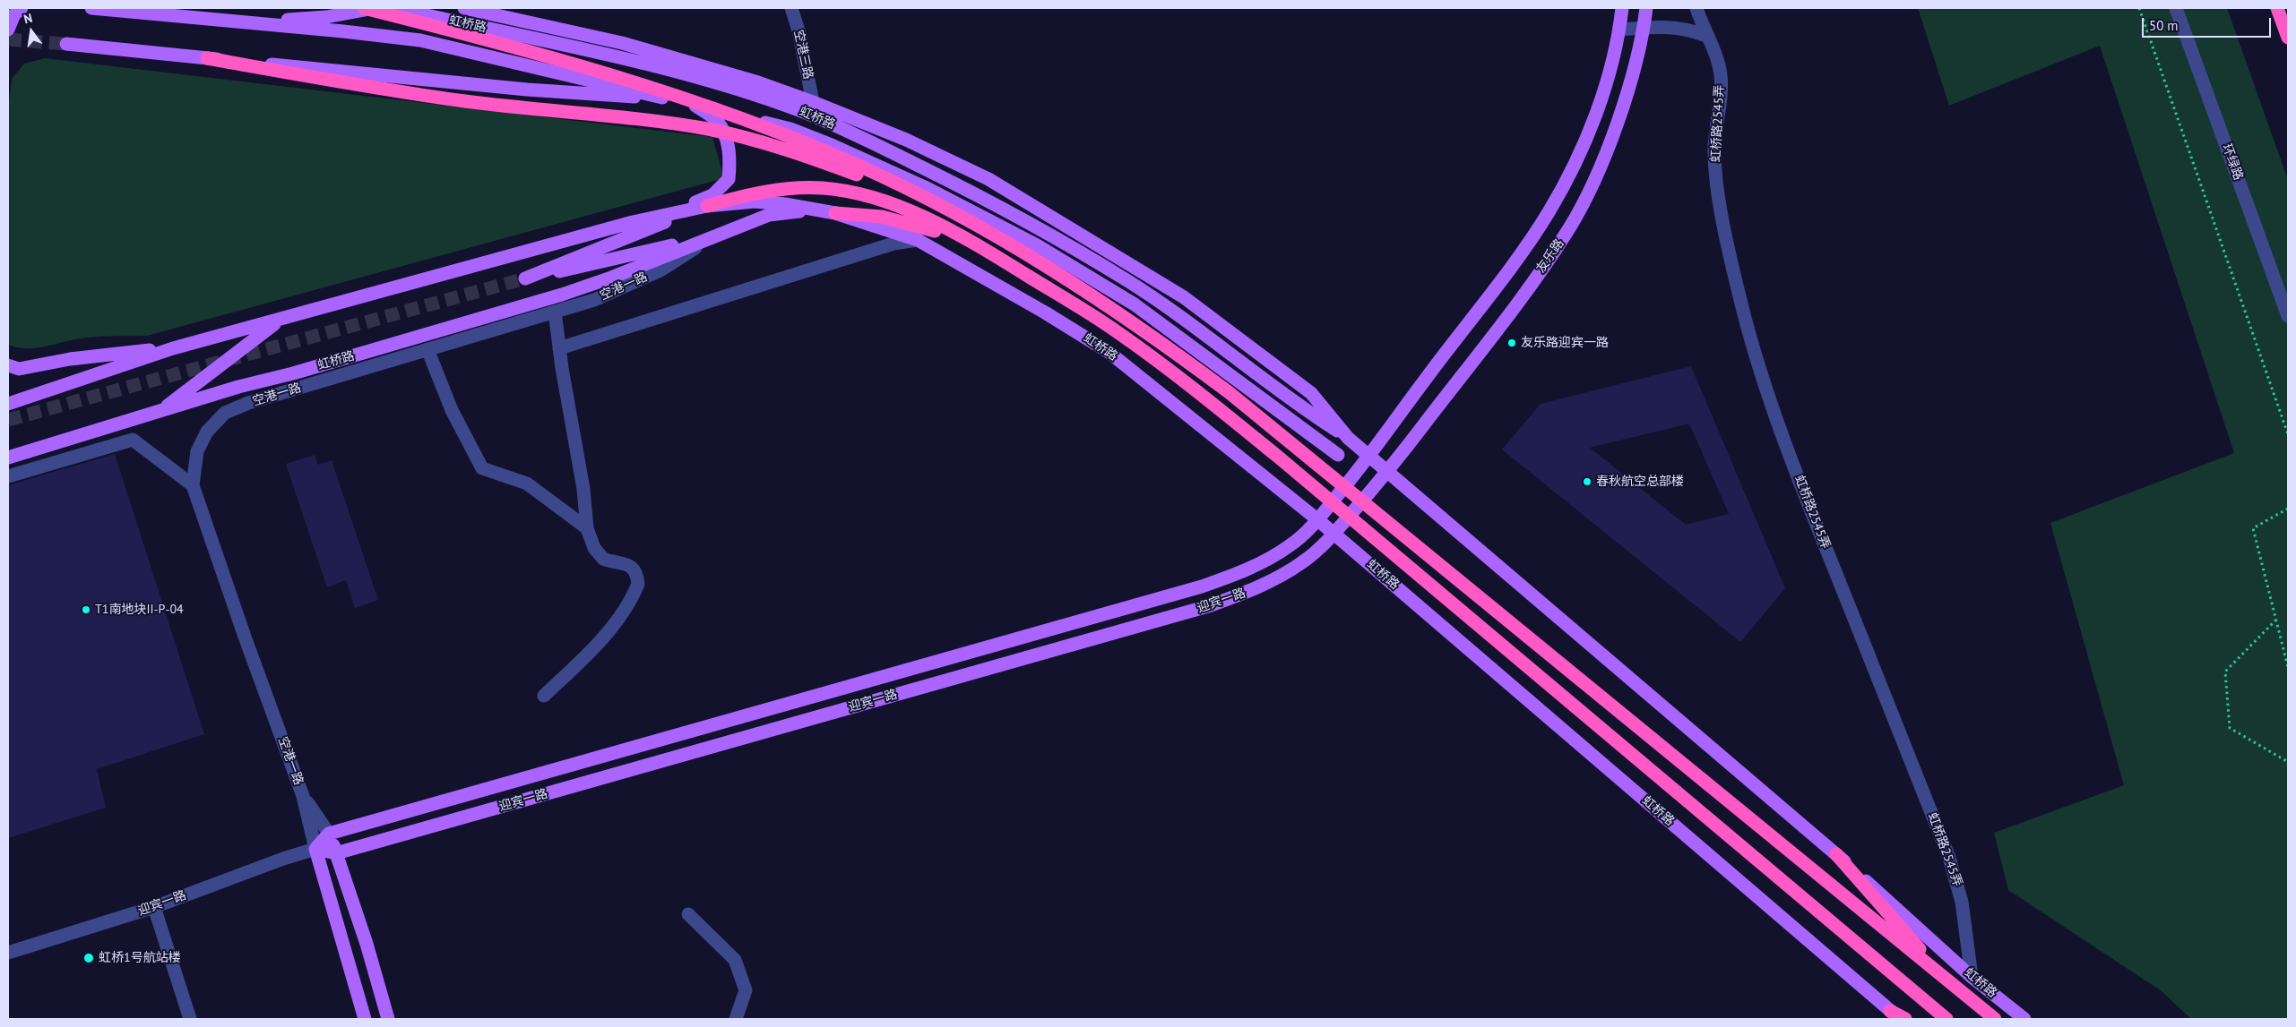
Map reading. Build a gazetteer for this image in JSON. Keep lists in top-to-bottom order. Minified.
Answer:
{"streets":{"main road":["虹桥路","友乐路","空港一路","迎宾一路"],"street":["空港三路","虹桥路2545弄","环绿路"]},"crossings":[["虹桥路","空港三路"],["虹桥路","虹桥路2545弄"],["虹桥路","友乐路"],["虹桥路","空港一路"],["虹桥路","迎宾一路"],["友乐路","迎宾一路"],["空港一路","迎宾一路"]],"places":["友乐路迎宾一路","春秋航空总部楼","T1南地块II-P-04","虹桥1号航站楼"],"scale_bar":"50 m","north":"top"}
